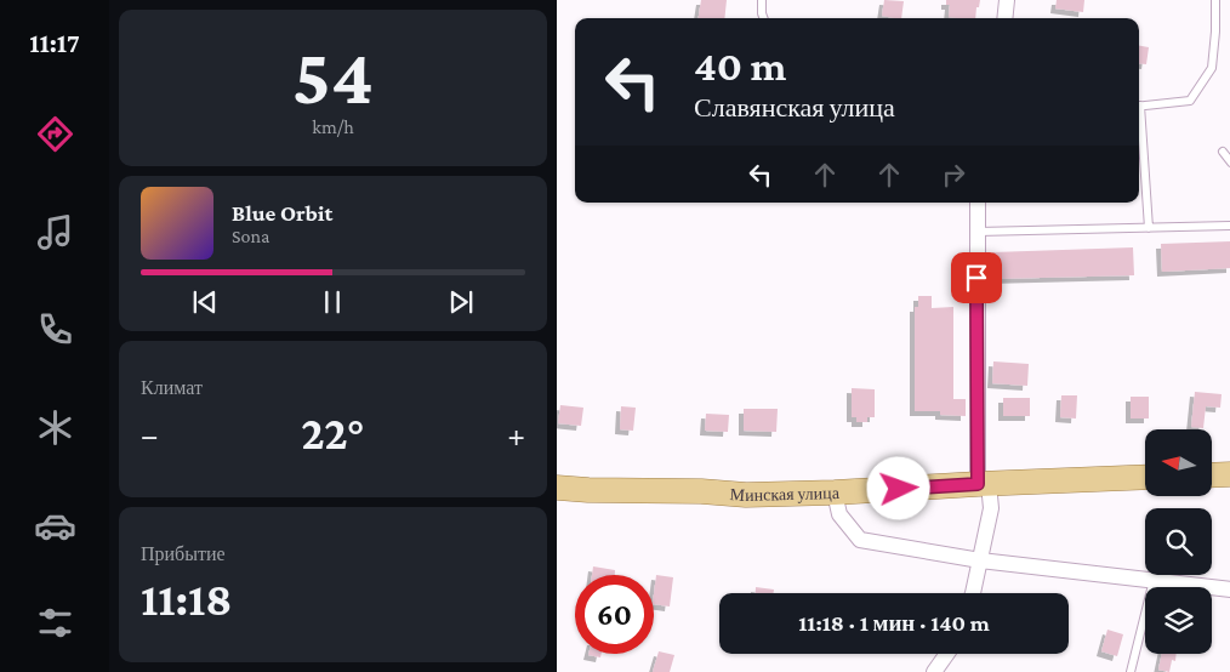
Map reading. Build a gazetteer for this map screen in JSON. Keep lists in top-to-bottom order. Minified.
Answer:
{"streets":{"main road":["Минская улица"]},"north":"left","page":{"tabs":"11:17","tile":[["54","km/h"],"Климат",["Прибытие","11:18"]],"turn":["40 m","Славянская улица"],"song":["Blue Orbit","Sona"],"heat":["−","22°","+"],"limit":"60","trip":"11:18 · 1 мин · 140 m"}}
